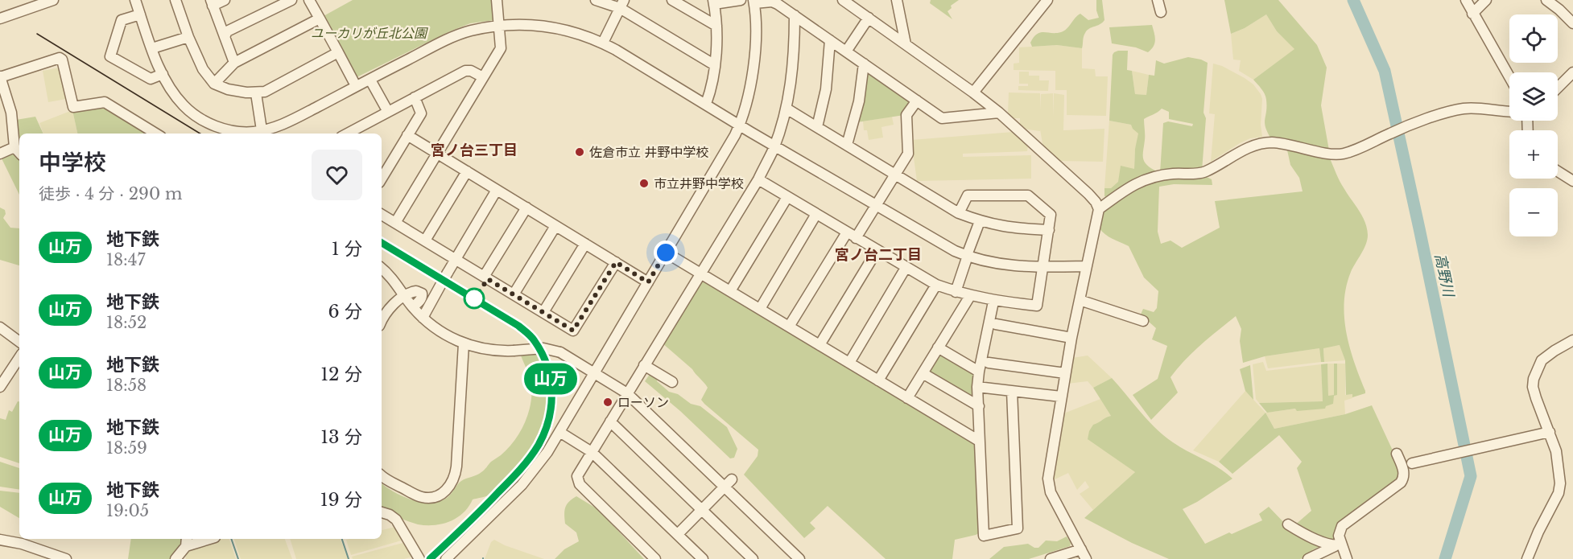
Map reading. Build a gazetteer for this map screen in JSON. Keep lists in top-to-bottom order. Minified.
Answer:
{"districts":["宮ノ台三丁目","宮ノ台二丁目"],"water":["高野川"],"parks":["ユーカリが丘北公園"],"places":["佐倉市立 井野中学校","市立井野中学校","ローソン"],"lines":["metro line 山万"],"page":{"on_map":"山万","map_buttons":["+","−"],"heading":["中学校","徒歩 · 4 分 · 290 m"],"list":[{"mark":"山万","name":"地下鉄","note":"18:47","value":"1 分"},{"mark":"山万","name":"地下鉄","note":"18:52","value":"6 分"},{"mark":"山万","name":"地下鉄","note":"18:58","value":"12 分"},{"mark":"山万","name":"地下鉄","note":"18:59","value":"13 分"},{"mark":"山万","name":"地下鉄","note":"19:05","value":"19 分"}]}}
